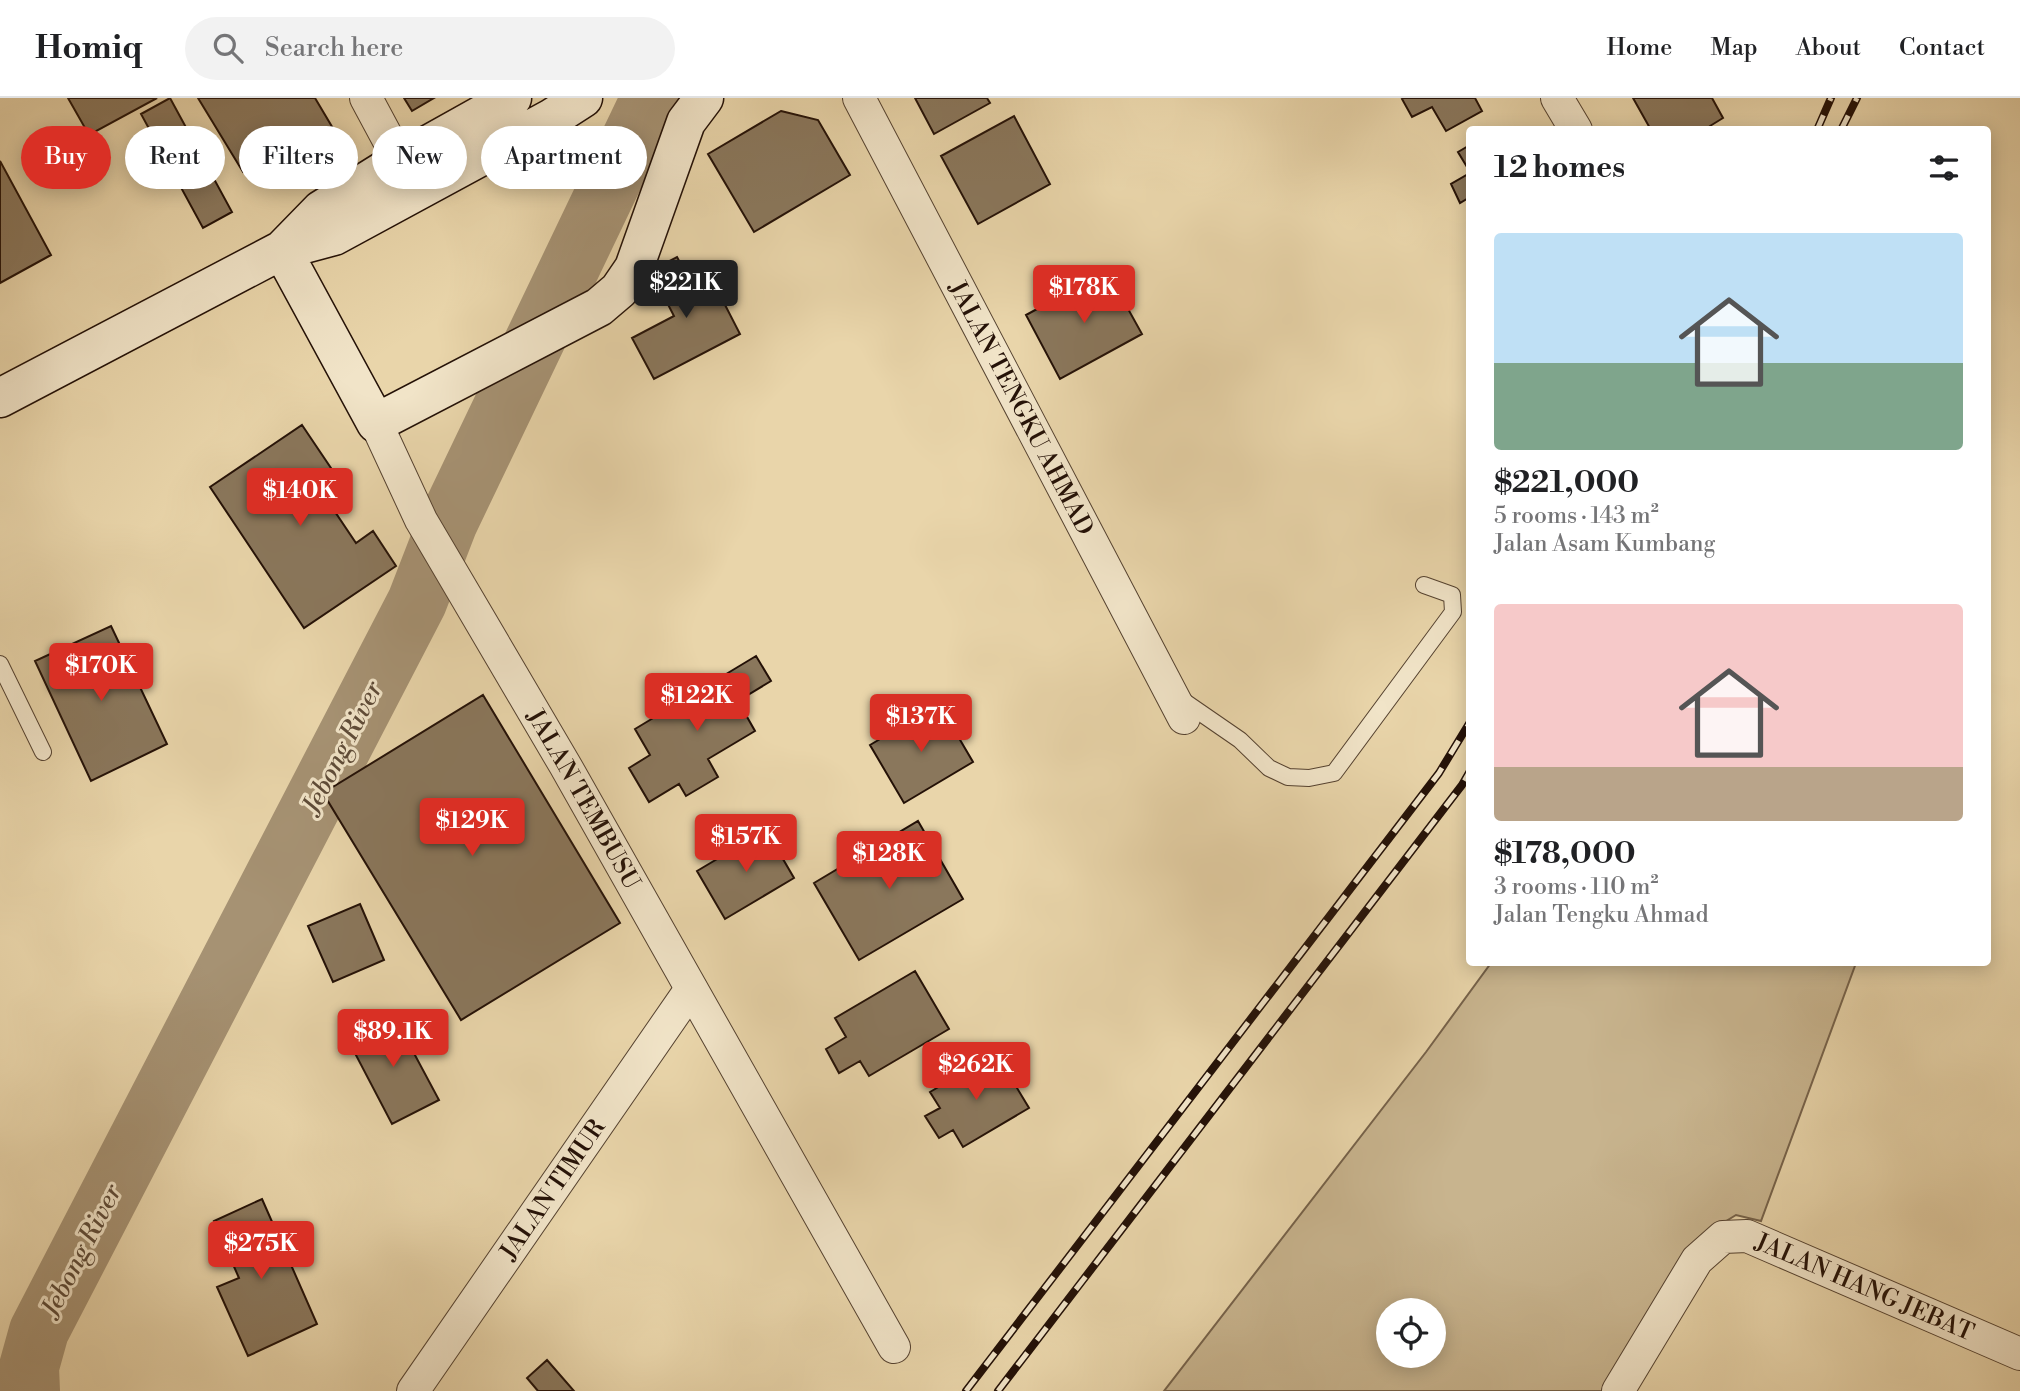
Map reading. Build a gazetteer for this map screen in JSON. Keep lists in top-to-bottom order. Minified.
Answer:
{"streets":{"main road":["JALAN TEMBUSU"],"street":["JALAN TENGKU AHMAD","JALAN TIMUR","JALAN HANG JEBAT"]},"crossings":[["JALAN TEMBUSU","JALAN TIMUR"]],"water":["Jebong River"],"page":{"header":"Homiq","search":"Search here","nav":["Home","Map","About","Contact"],"chip":["Buy","Rent","Filters","New","Apartment"],"heading":"12 homes","list":[{"name":"$221,000","note":"5 rooms · 143 m² · Jalan Asam Kumbang"},{"name":"$178,000","note":"3 rooms · 110 m² · Jalan Tengku Ahmad"}],"price":["$221K","$178K","$140K","$170K","$122K","$137K","$129K","$157K","$128K","$89.1K","$262K","$275K"]}}
